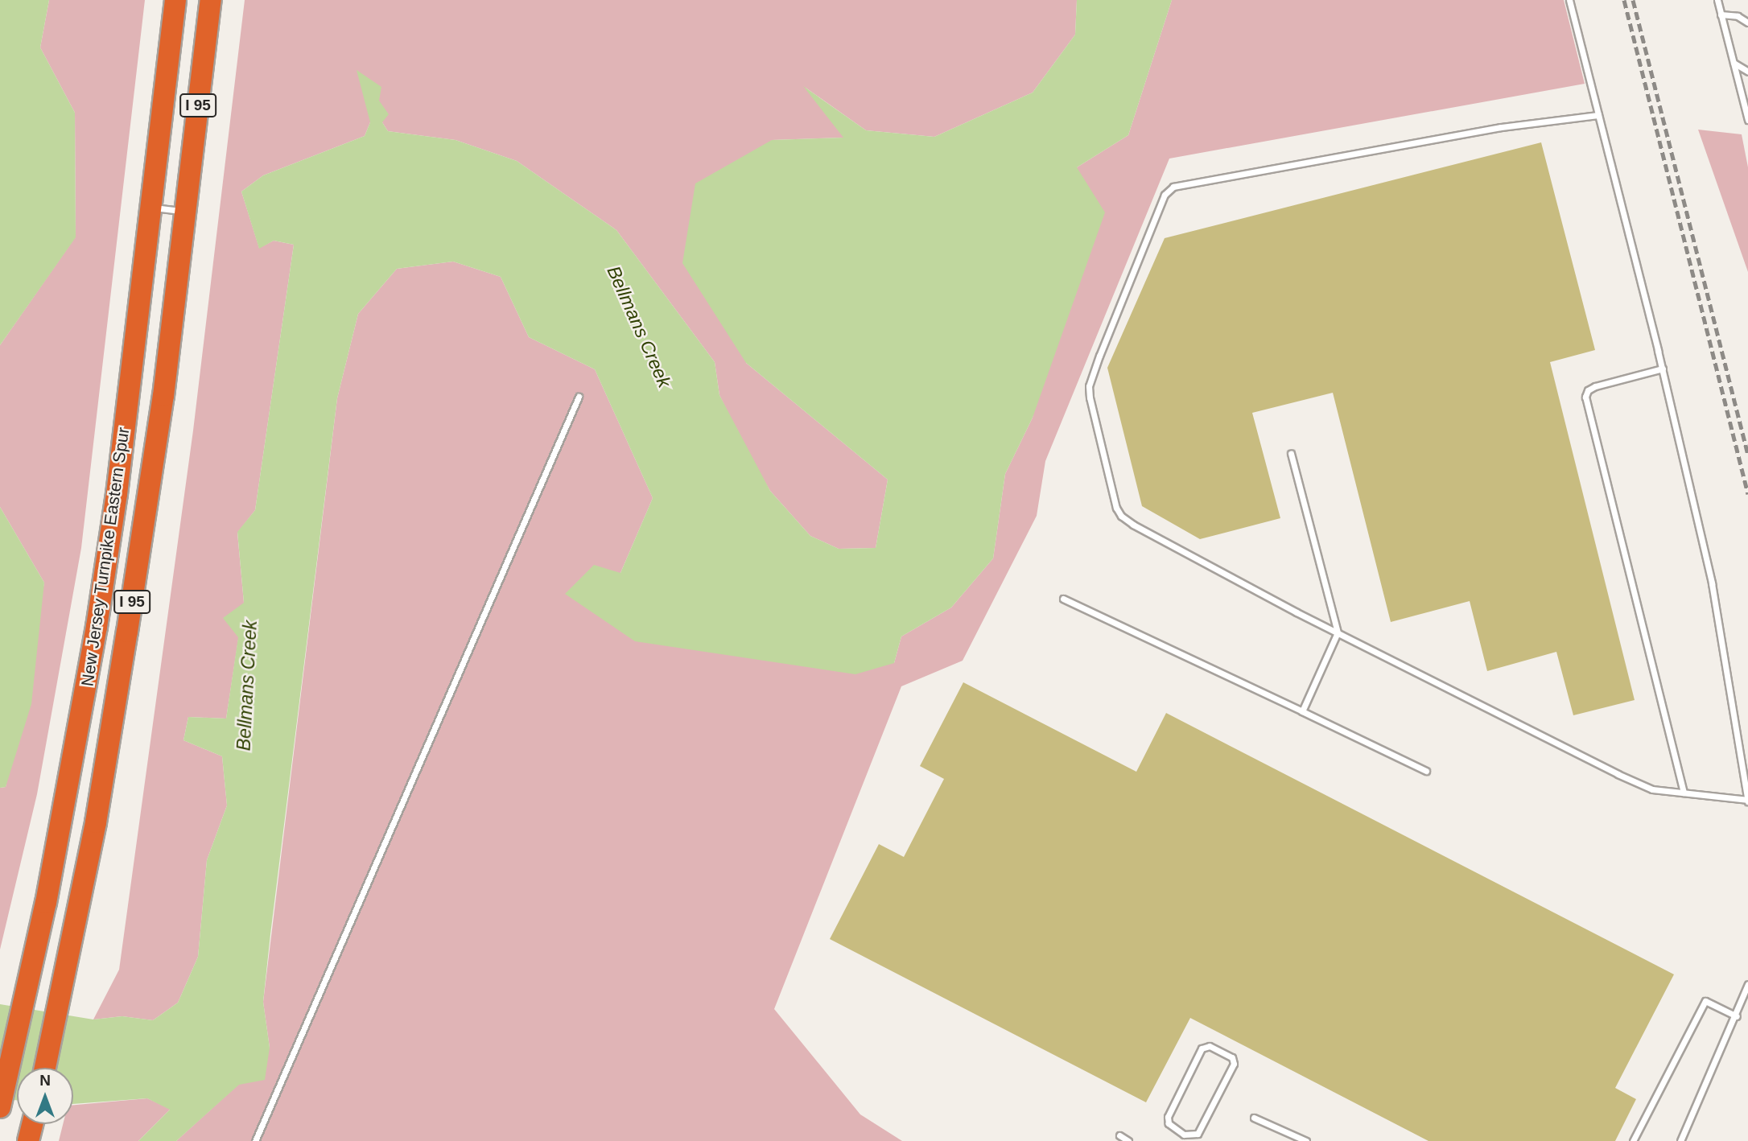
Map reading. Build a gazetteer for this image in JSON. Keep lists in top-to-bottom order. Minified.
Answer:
{"streets":{"highway":["I 95","New Jersey Turnpike Eastern Spur"]},"water":["Bellmans Creek"],"north":"top"}
